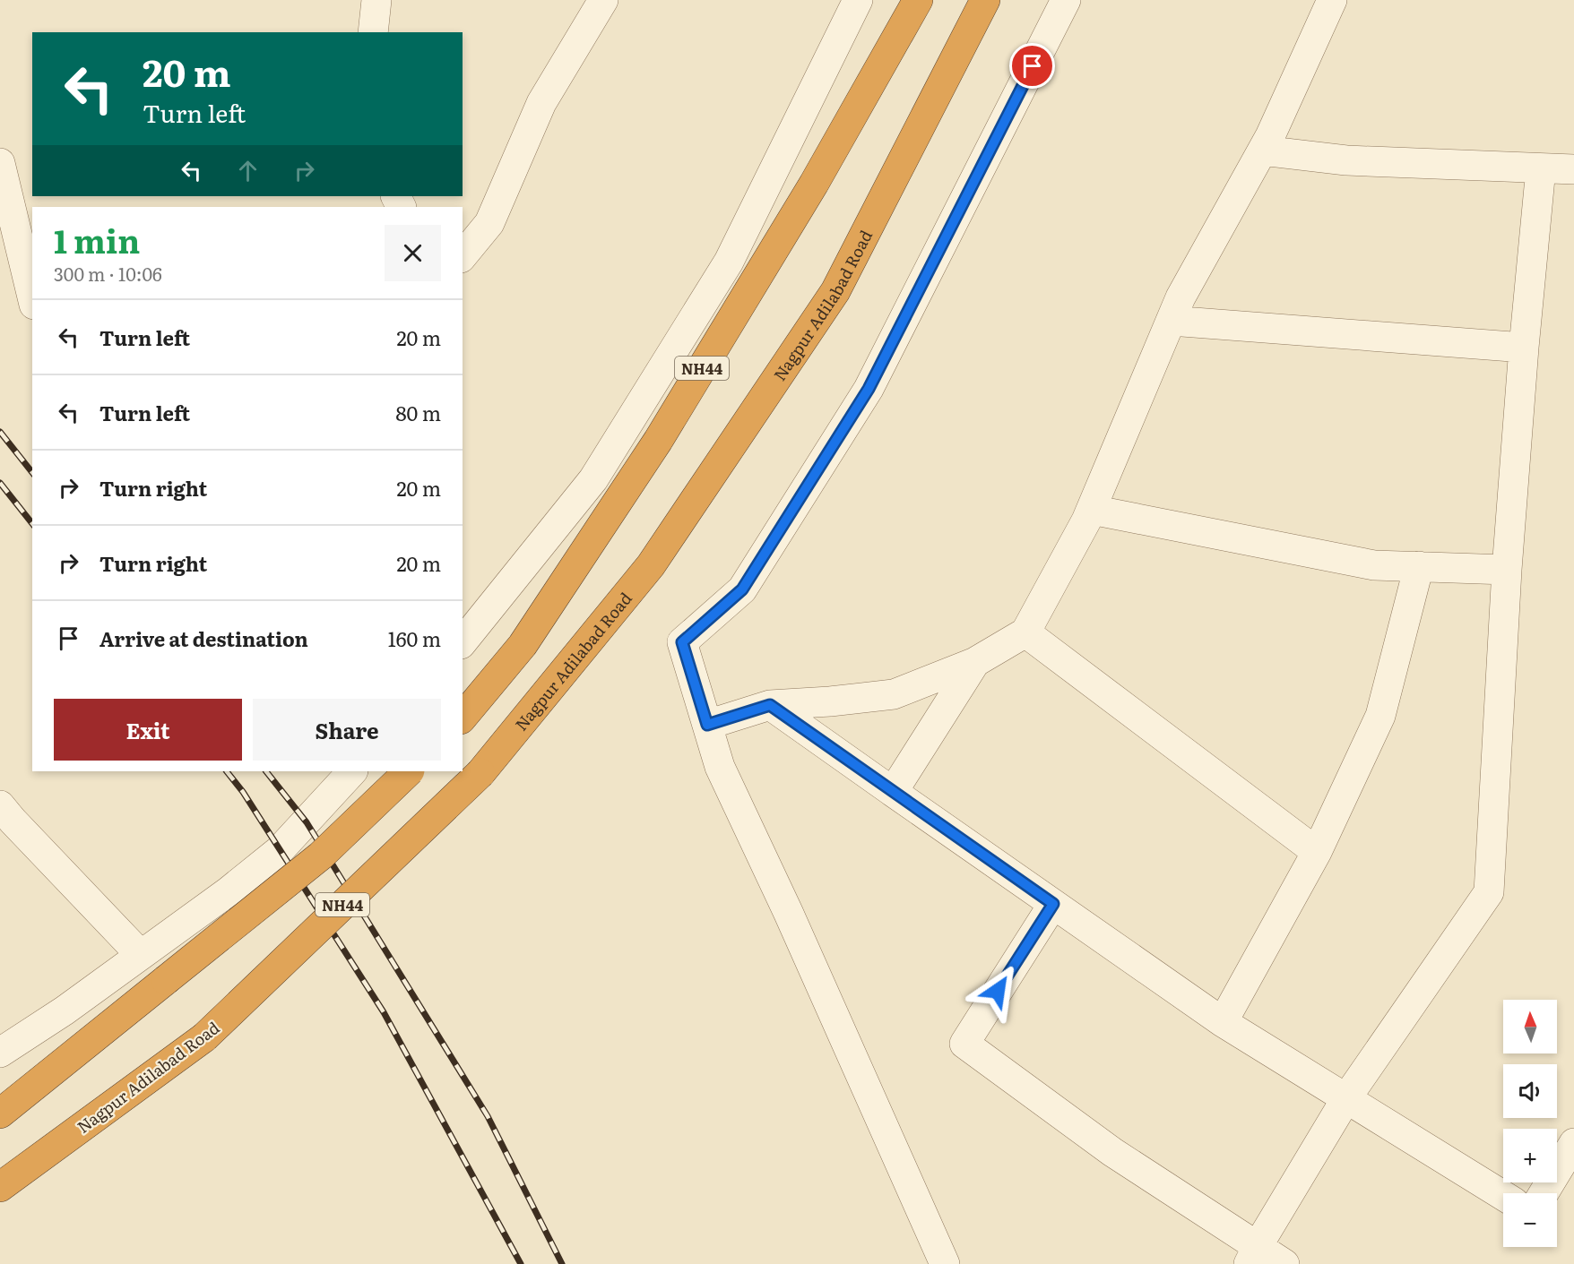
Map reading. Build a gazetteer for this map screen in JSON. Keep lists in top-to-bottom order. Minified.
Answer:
{"streets":{"highway":["Nagpur Adilabad Road","NH44"]},"north":"top","page":{"turn":["20 m","Turn left"],"heading":["1 min","300 m · 10:06"],"list":[{"name":"Turn left","value":"20 m"},{"name":"Turn left","value":"80 m"},{"name":"Turn right","value":"20 m"},{"name":"Turn right","value":"20 m"},{"name":"Arrive at destination","value":"160 m"}],"buttons":["Exit","Share"],"map_buttons":["+","−"]}}
